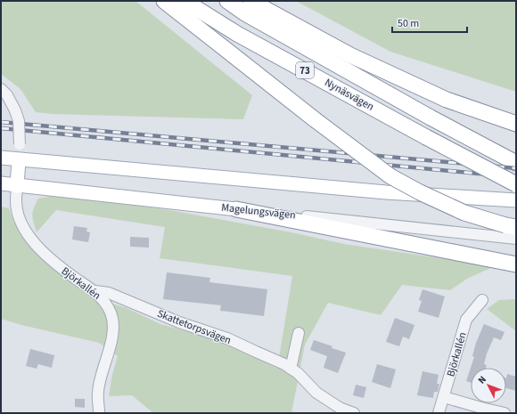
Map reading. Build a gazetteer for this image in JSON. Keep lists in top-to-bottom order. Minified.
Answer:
{"streets":{"highway":["73","Nynäsvägen"],"main road":["Magelungsvägen"],"street":["Björkallén","Skattetorpsvägen"]},"crossings":[["Magelungsvägen","Björkallén"],["Björkallén","Skattetorpsvägen"]],"scale_bar":"50 m","north":"top left"}
